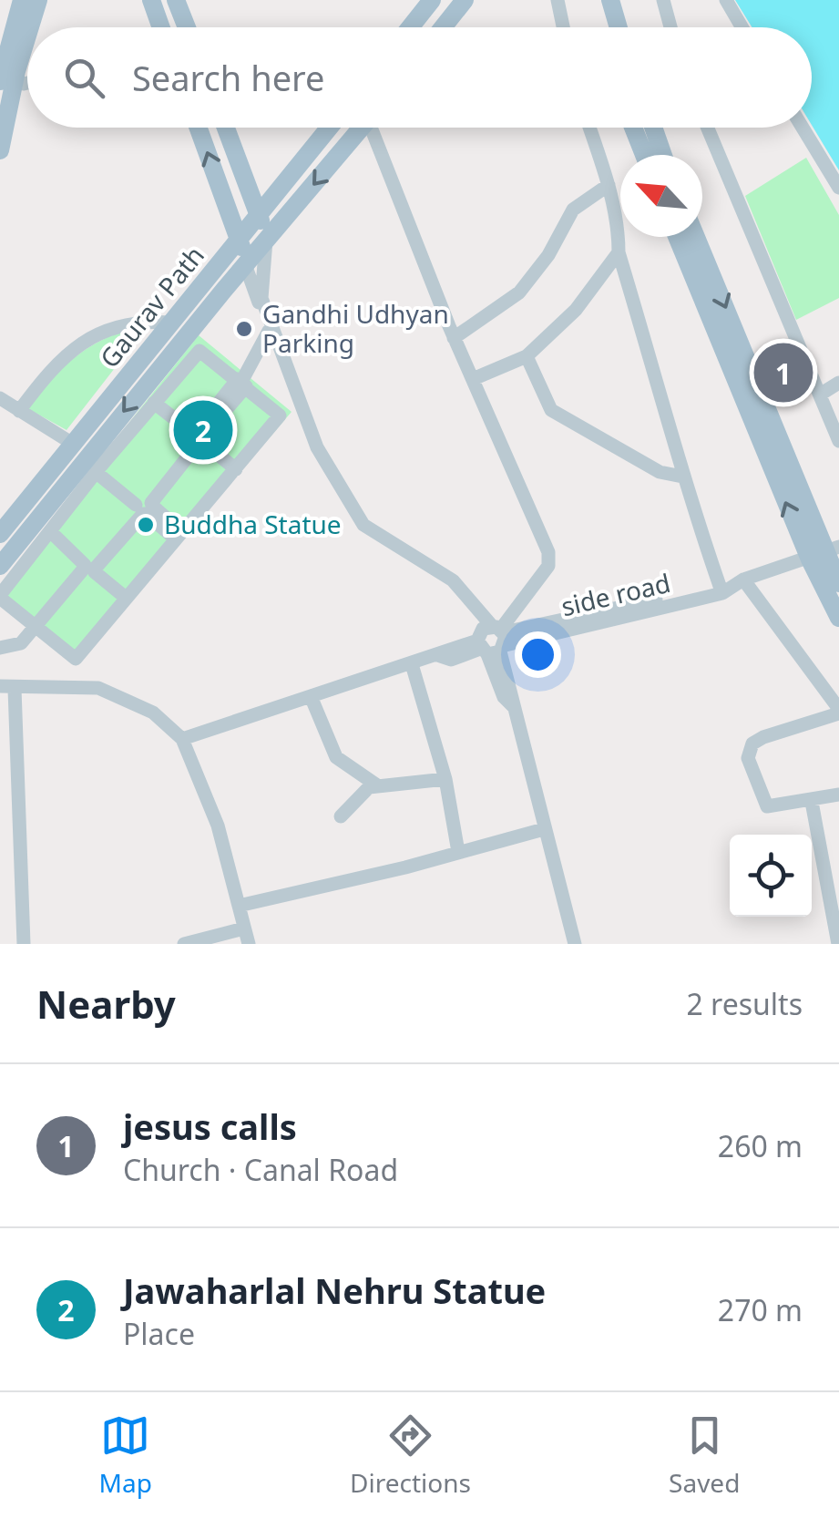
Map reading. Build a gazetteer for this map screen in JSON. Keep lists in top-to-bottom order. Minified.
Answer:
{"streets":{"main road":["Gaurav Path"],"street":["side road"]},"places":["Gandhi Udhyan Parking","Buddha Statue"],"north":"top left","page":{"search":"Search here","pins":["1","2"],"heading":["Nearby","2 results"],"list":[{"mark":"1","name":"jesus calls","note":"Church · Canal Road","value":"260 m"},{"mark":"2","name":"Jawaharlal Nehru Statue","note":"Place","value":"270 m"}],"nav":["Map","Directions","Saved"]}}
